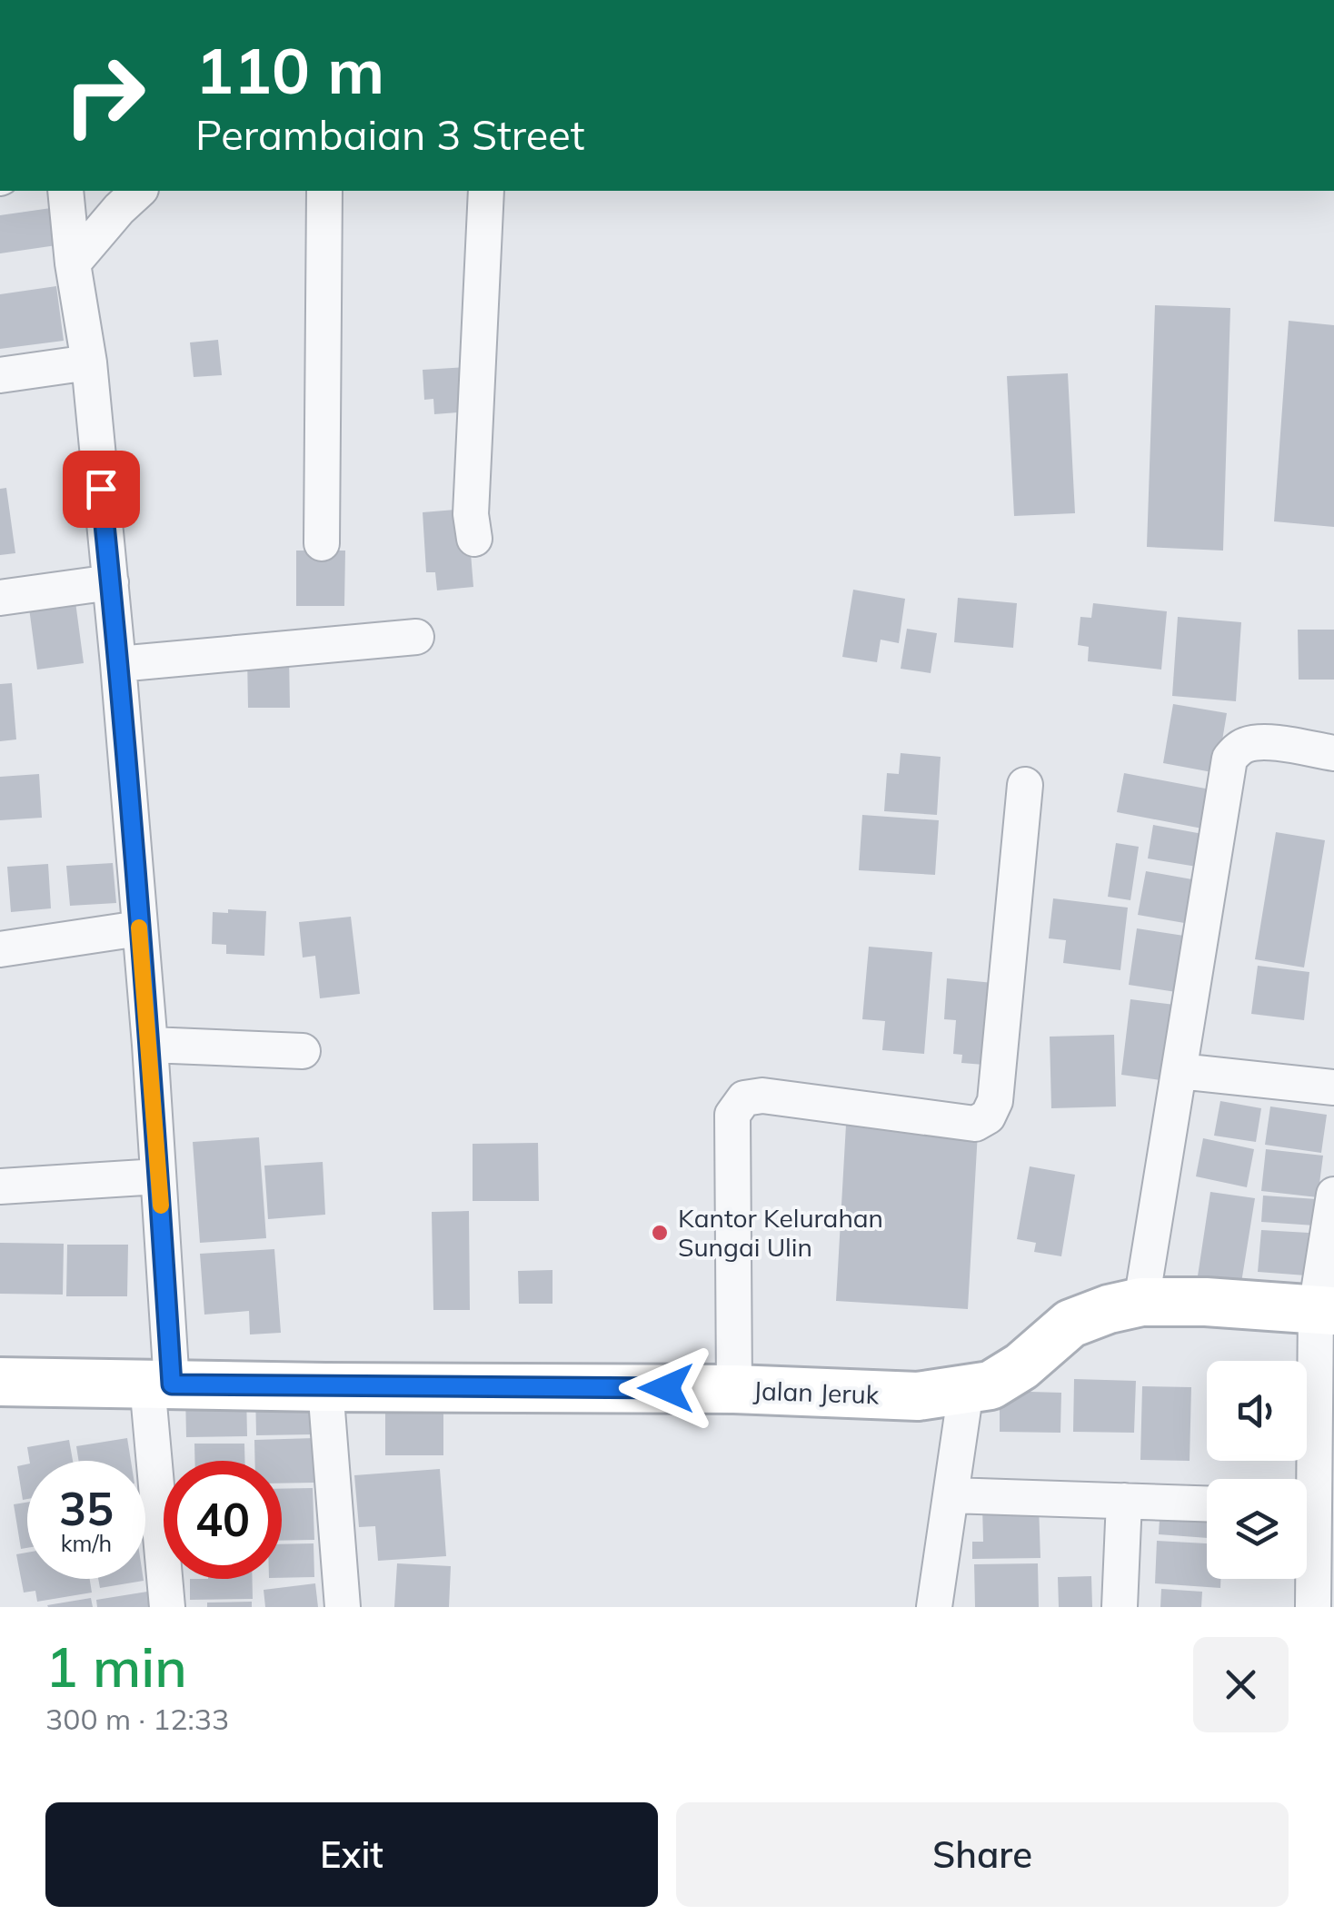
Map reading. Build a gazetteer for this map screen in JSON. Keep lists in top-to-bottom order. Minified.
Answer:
{"streets":{"street":["Jalan Jeruk"]},"places":["Kantor Kelurahan Sungai Ulin"],"page":{"turn":["110 m","Perambaian 3 Street"],"speed":"35 km/h","limit":"40","heading":["1 min","300 m · 12:33"],"buttons":["Exit","Share"]}}
